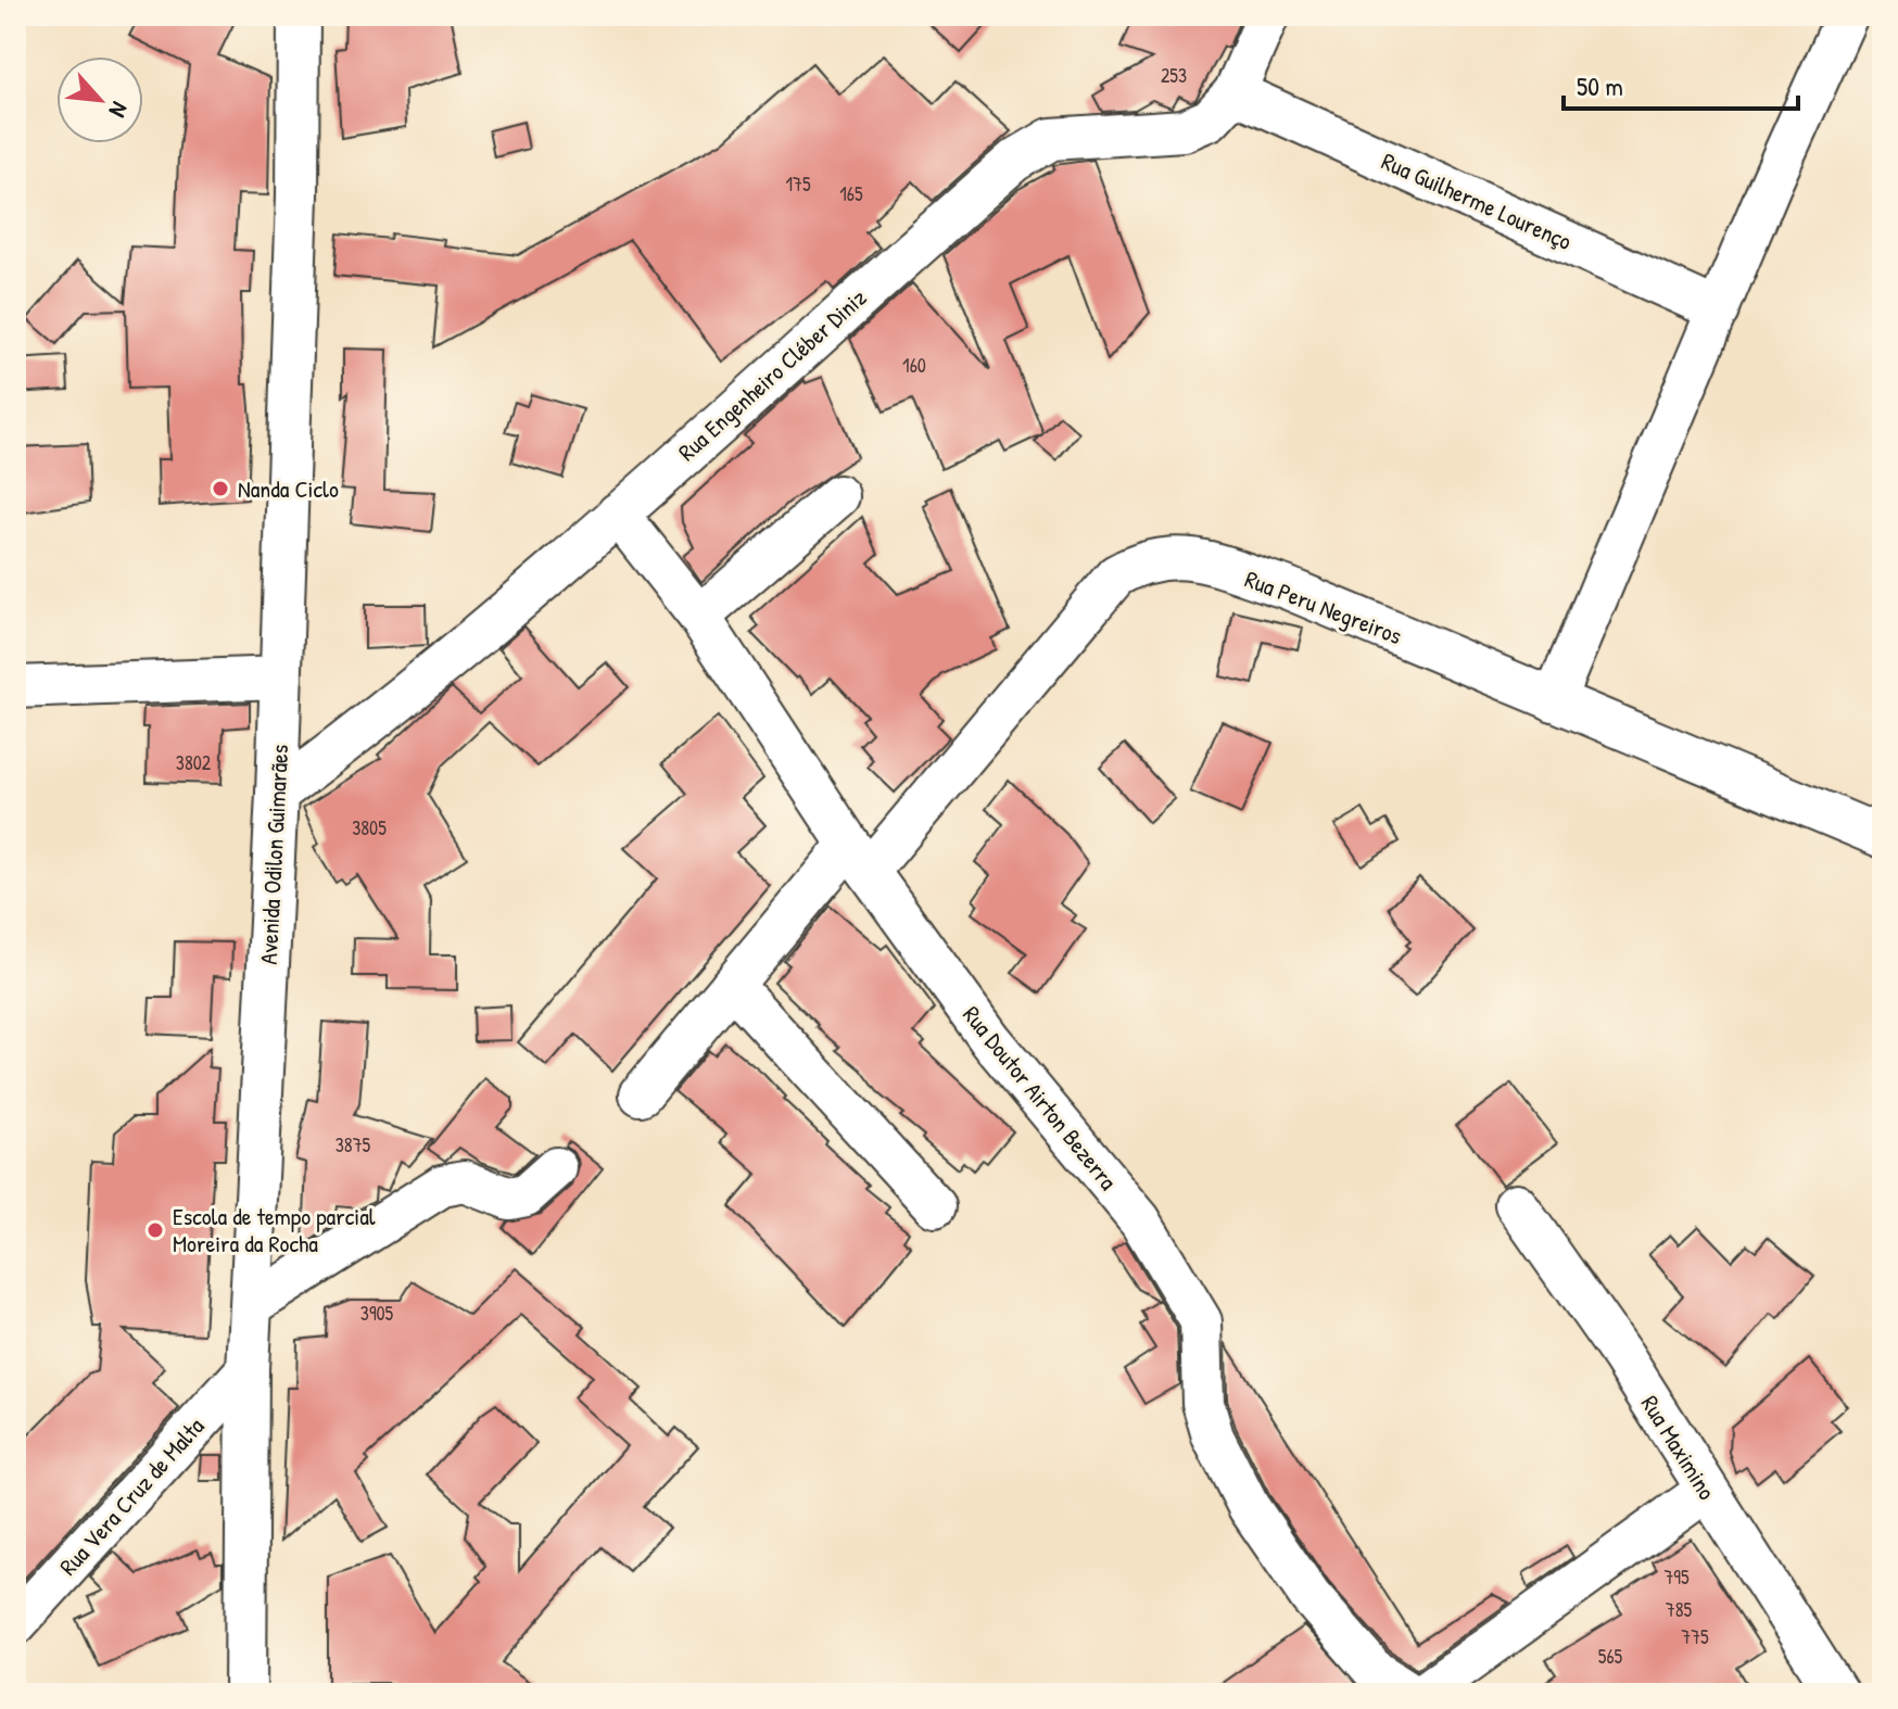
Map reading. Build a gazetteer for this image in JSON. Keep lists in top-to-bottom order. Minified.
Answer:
{"streets":{"street":["Rua Guilherme Lourenço","Rua Engenheiro Cléber Diniz","Rua Peru Negreiros","Avenida Odilon Guimarães","Rua Doutor Airton Bezerra","Rua Maximino","Rua Vera Cruz de Malta"]},"crossings":[["Rua Guilherme Lourenço","Rua Engenheiro Cléber Diniz"],["Rua Engenheiro Cléber Diniz","Avenida Odilon Guimarães"],["Rua Engenheiro Cléber Diniz","Rua Doutor Airton Bezerra"],["Rua Peru Negreiros","Rua Doutor Airton Bezerra"],["Avenida Odilon Guimarães","Rua Vera Cruz de Malta"]],"places":["Nanda Ciclo","Escola de tempo parcial Moreira da Rocha"],"house_numbers":["253","175","165","160","3802","3805","3875","3905","795","785","775","565"],"scale_bar":"50 m","north":"bottom right"}
